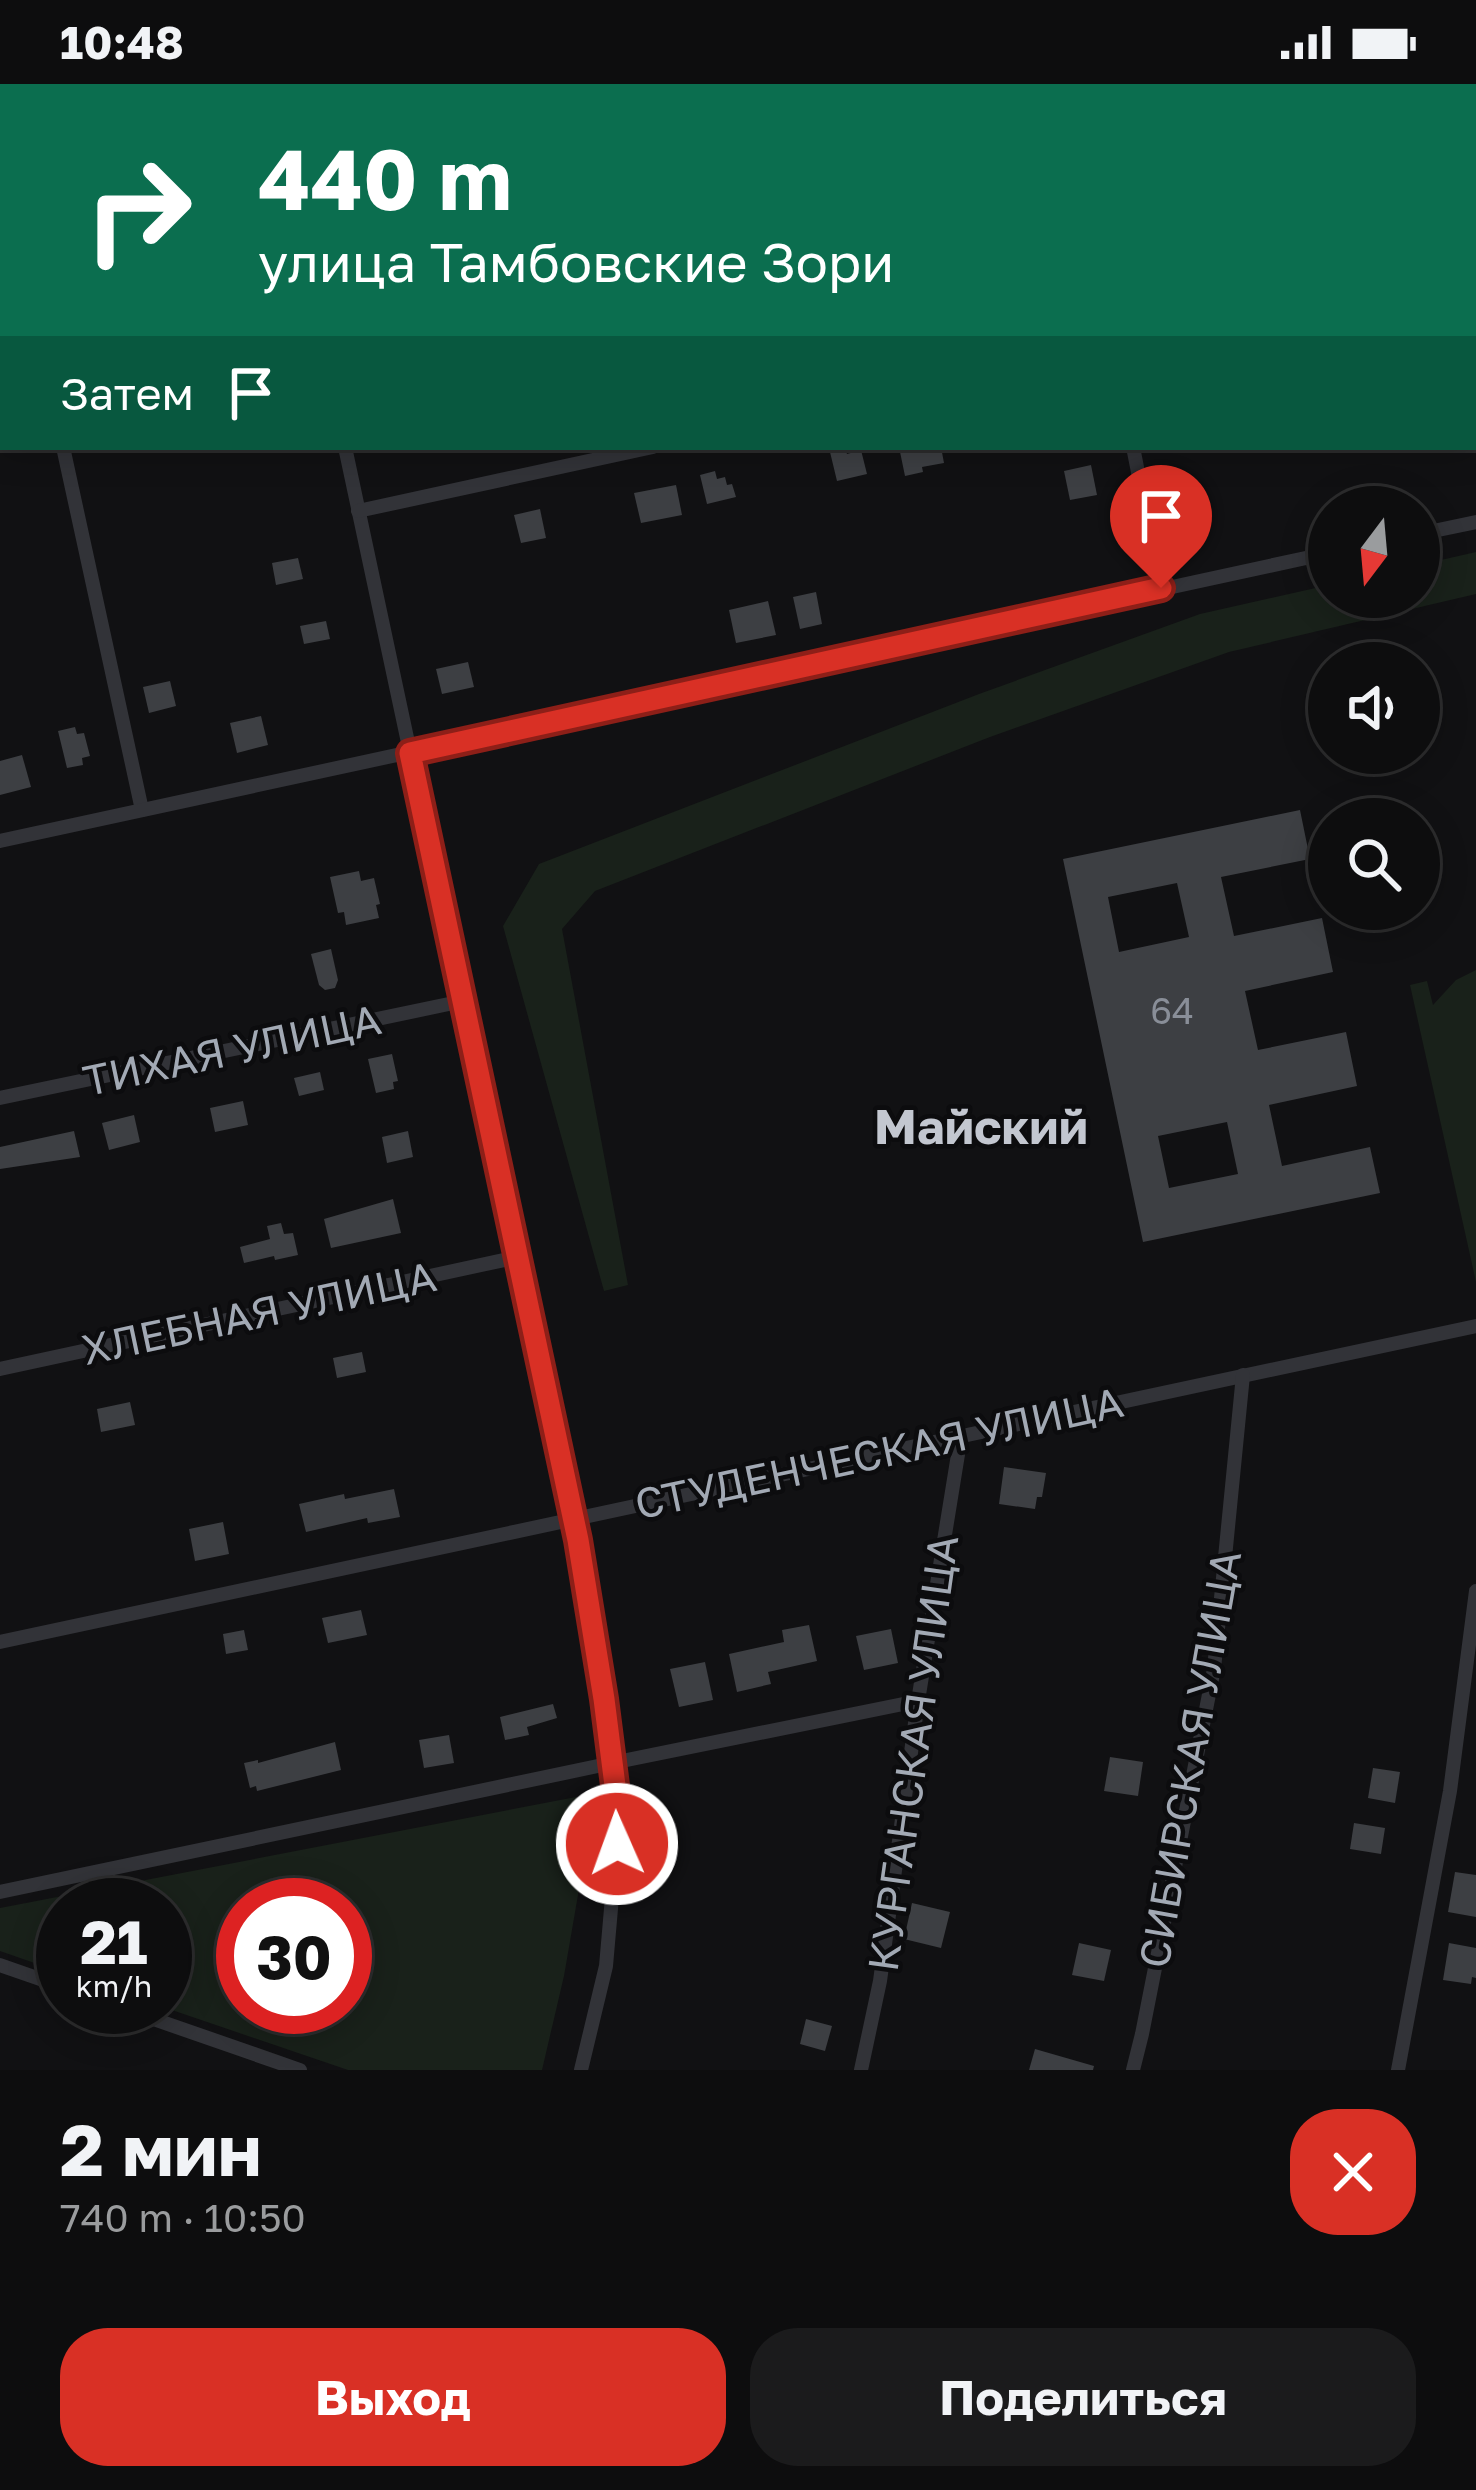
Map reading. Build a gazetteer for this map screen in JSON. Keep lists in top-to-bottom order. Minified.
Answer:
{"streets":{"street":["ТИХАЯ УЛИЦА","ХЛЕБНАЯ УЛИЦА","СТУДЕНЧЕСКАЯ УЛИЦА","КУРГАНСКАЯ УЛИЦА","СИБИРСКАЯ УЛИЦА"]},"crossings":[["СТУДЕНЧЕСКАЯ УЛИЦА","КУРГАНСКАЯ УЛИЦА"],["СТУДЕНЧЕСКАЯ УЛИЦА","СИБИРСКАЯ УЛИЦА"]],"districts":["Майский"],"house_numbers":["64"],"north":"bottom","page":{"status":"10:48","turn":["440 m","улица Тамбовские Зори"],"then":"Затем","speed":"21 km/h","limit":"30","heading":["2 мин","740 m · 10:50"],"buttons":["Выход","Поделиться"]}}
